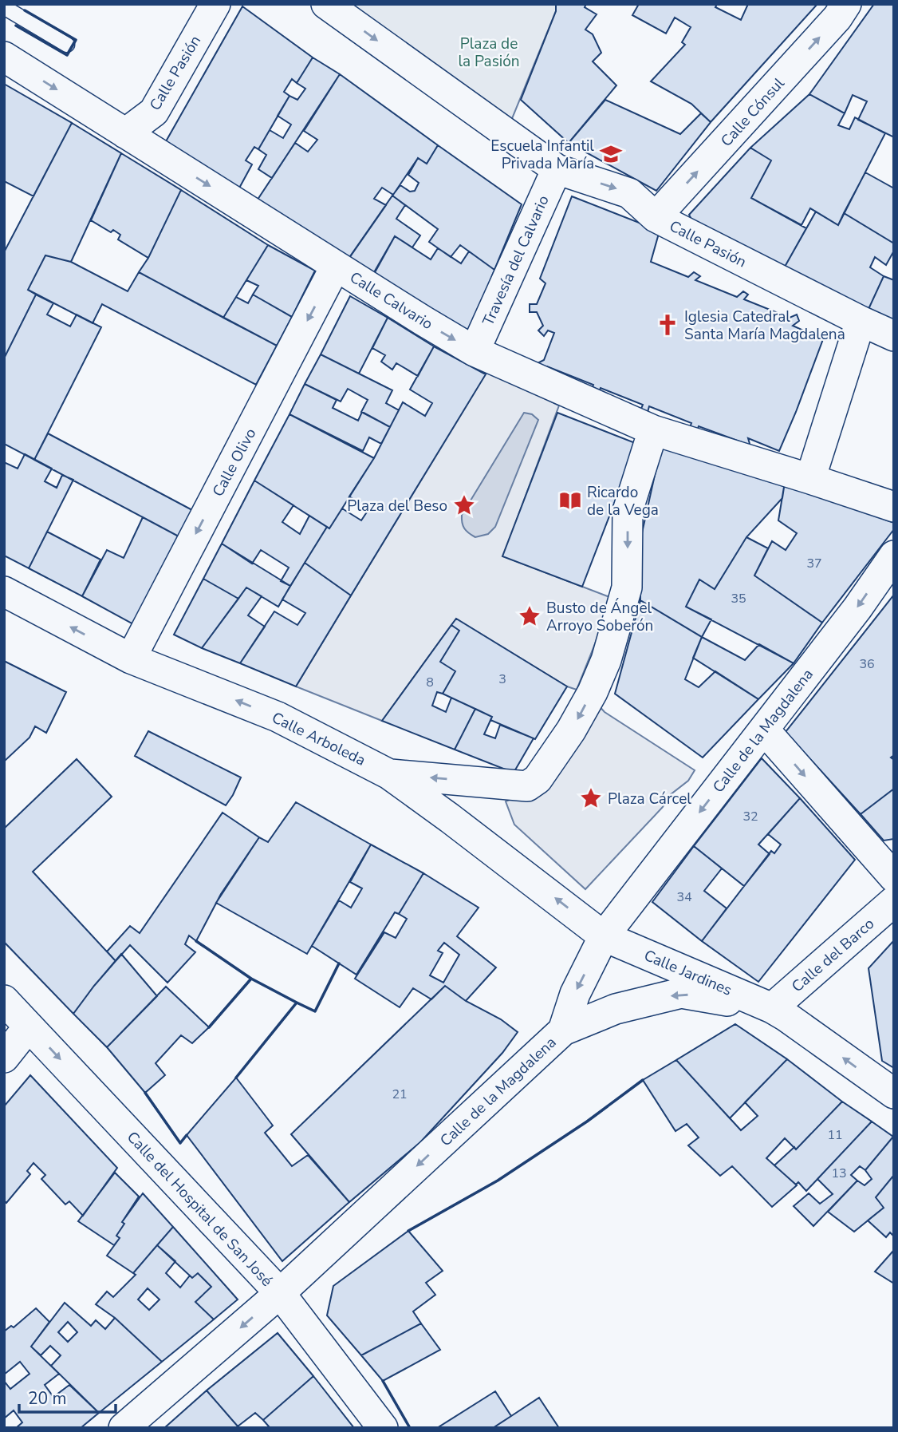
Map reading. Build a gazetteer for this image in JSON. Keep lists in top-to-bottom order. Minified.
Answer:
{"streets":{"street":["Calle Pasión","Calle Cónsul","Travesía del Calvario","Calle Calvario","Calle Olivo","Calle de la Magdalena","Calle Arboleda","Calle del Barco","Calle Jardines","Calle del Hospital de San José"]},"crossings":[["Calle Pasión","Calle Cónsul"],["Calle Pasión","Travesía del Calvario"],["Calle Pasión","Calle Calvario"],["Travesía del Calvario","Calle Calvario"],["Calle Calvario","Calle Olivo"],["Calle Olivo","Calle Arboleda"],["Calle de la Magdalena","Calle Arboleda"],["Calle de la Magdalena","Calle Jardines"],["Calle de la Magdalena","Calle del Hospital de San José"],["Calle Arboleda","Calle Jardines"],["Calle del Barco","Calle Jardines"]],"one_way":["Calle Cónsul","Calle Olivo","Calle de la Magdalena","Calle Arboleda","Calle del Hospital de San José"],"parks":["Plaza de la Pasión"],"places":{"school or university":["Escuela Infantil Privada María"],"church":["Iglesia Catedral Santa María Magdalena"],"library":["Ricardo de la Vega"],"place":["Plaza del Beso","Busto de Ángel Arroyo Soberón","Plaza Cárcel"]},"house_numbers":["37","35","36","3","8","32","34","21","11","13"],"scale_bar":"20 m"}
